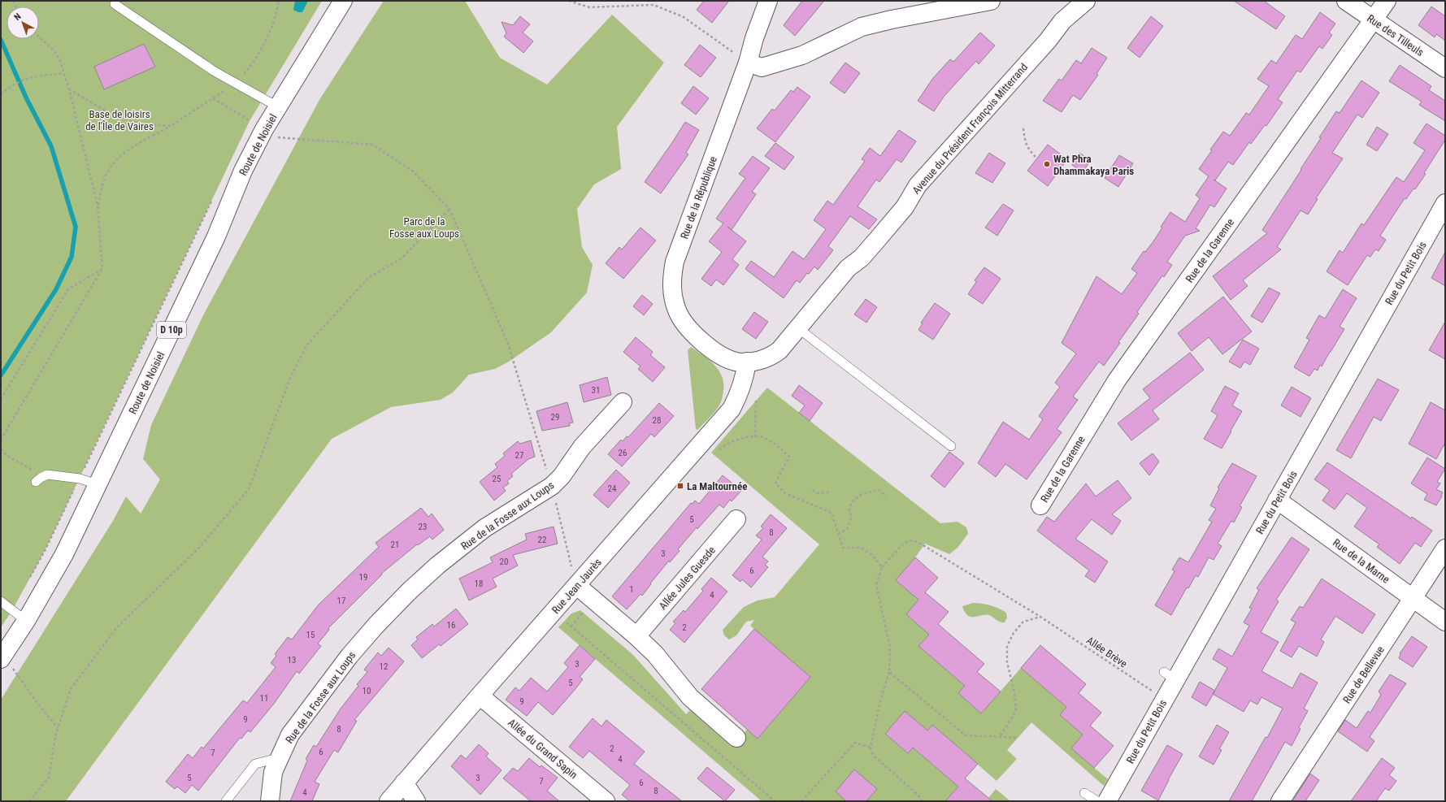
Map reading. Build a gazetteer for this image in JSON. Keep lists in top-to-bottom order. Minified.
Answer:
{"streets":{"street":["Rue des Tilleuls","Avenue du Président François Mitterrand","Route de Noisiel","Rue de la République","Rue de la Garenne","Rue du Petit Bois","D 10p","Rue de la Fosse aux Loups","Rue de la Marne","Allée Jules Guesde","Rue Jean Jaurès","Rue de Bellevue","Allée du Grand Sapin"],"path":["Allée Brève"]},"crossings":[["Rue des Tilleuls","Rue de la Garenne"],["Avenue du Président François Mitterrand","Rue de la République"],["Avenue du Président François Mitterrand","Rue Jean Jaurès"],["Rue de la République","Rue Jean Jaurès"],["Rue du Petit Bois","Rue de la Marne"],["Rue du Petit Bois","Allée Brève"],["Rue de la Marne","Rue de Bellevue"],["Rue Jean Jaurès","Allée du Grand Sapin"]],"parks":["Base de loisirs de l'Île de Vaires","Parc de la Fosse aux Loups"],"places":{"other":["Wat Phra Dhammakaya Paris"],"transit":["La Maltournée"]},"house_numbers":["31","29","28","26","27","25","24","5","23","8","22","21","3","20","6","19","18","1","4","17","16","2","15","13","3","12","5","10","11","9","9","8","2","6","7","4","5","3","7","6","8","4"],"north":"top left"}
